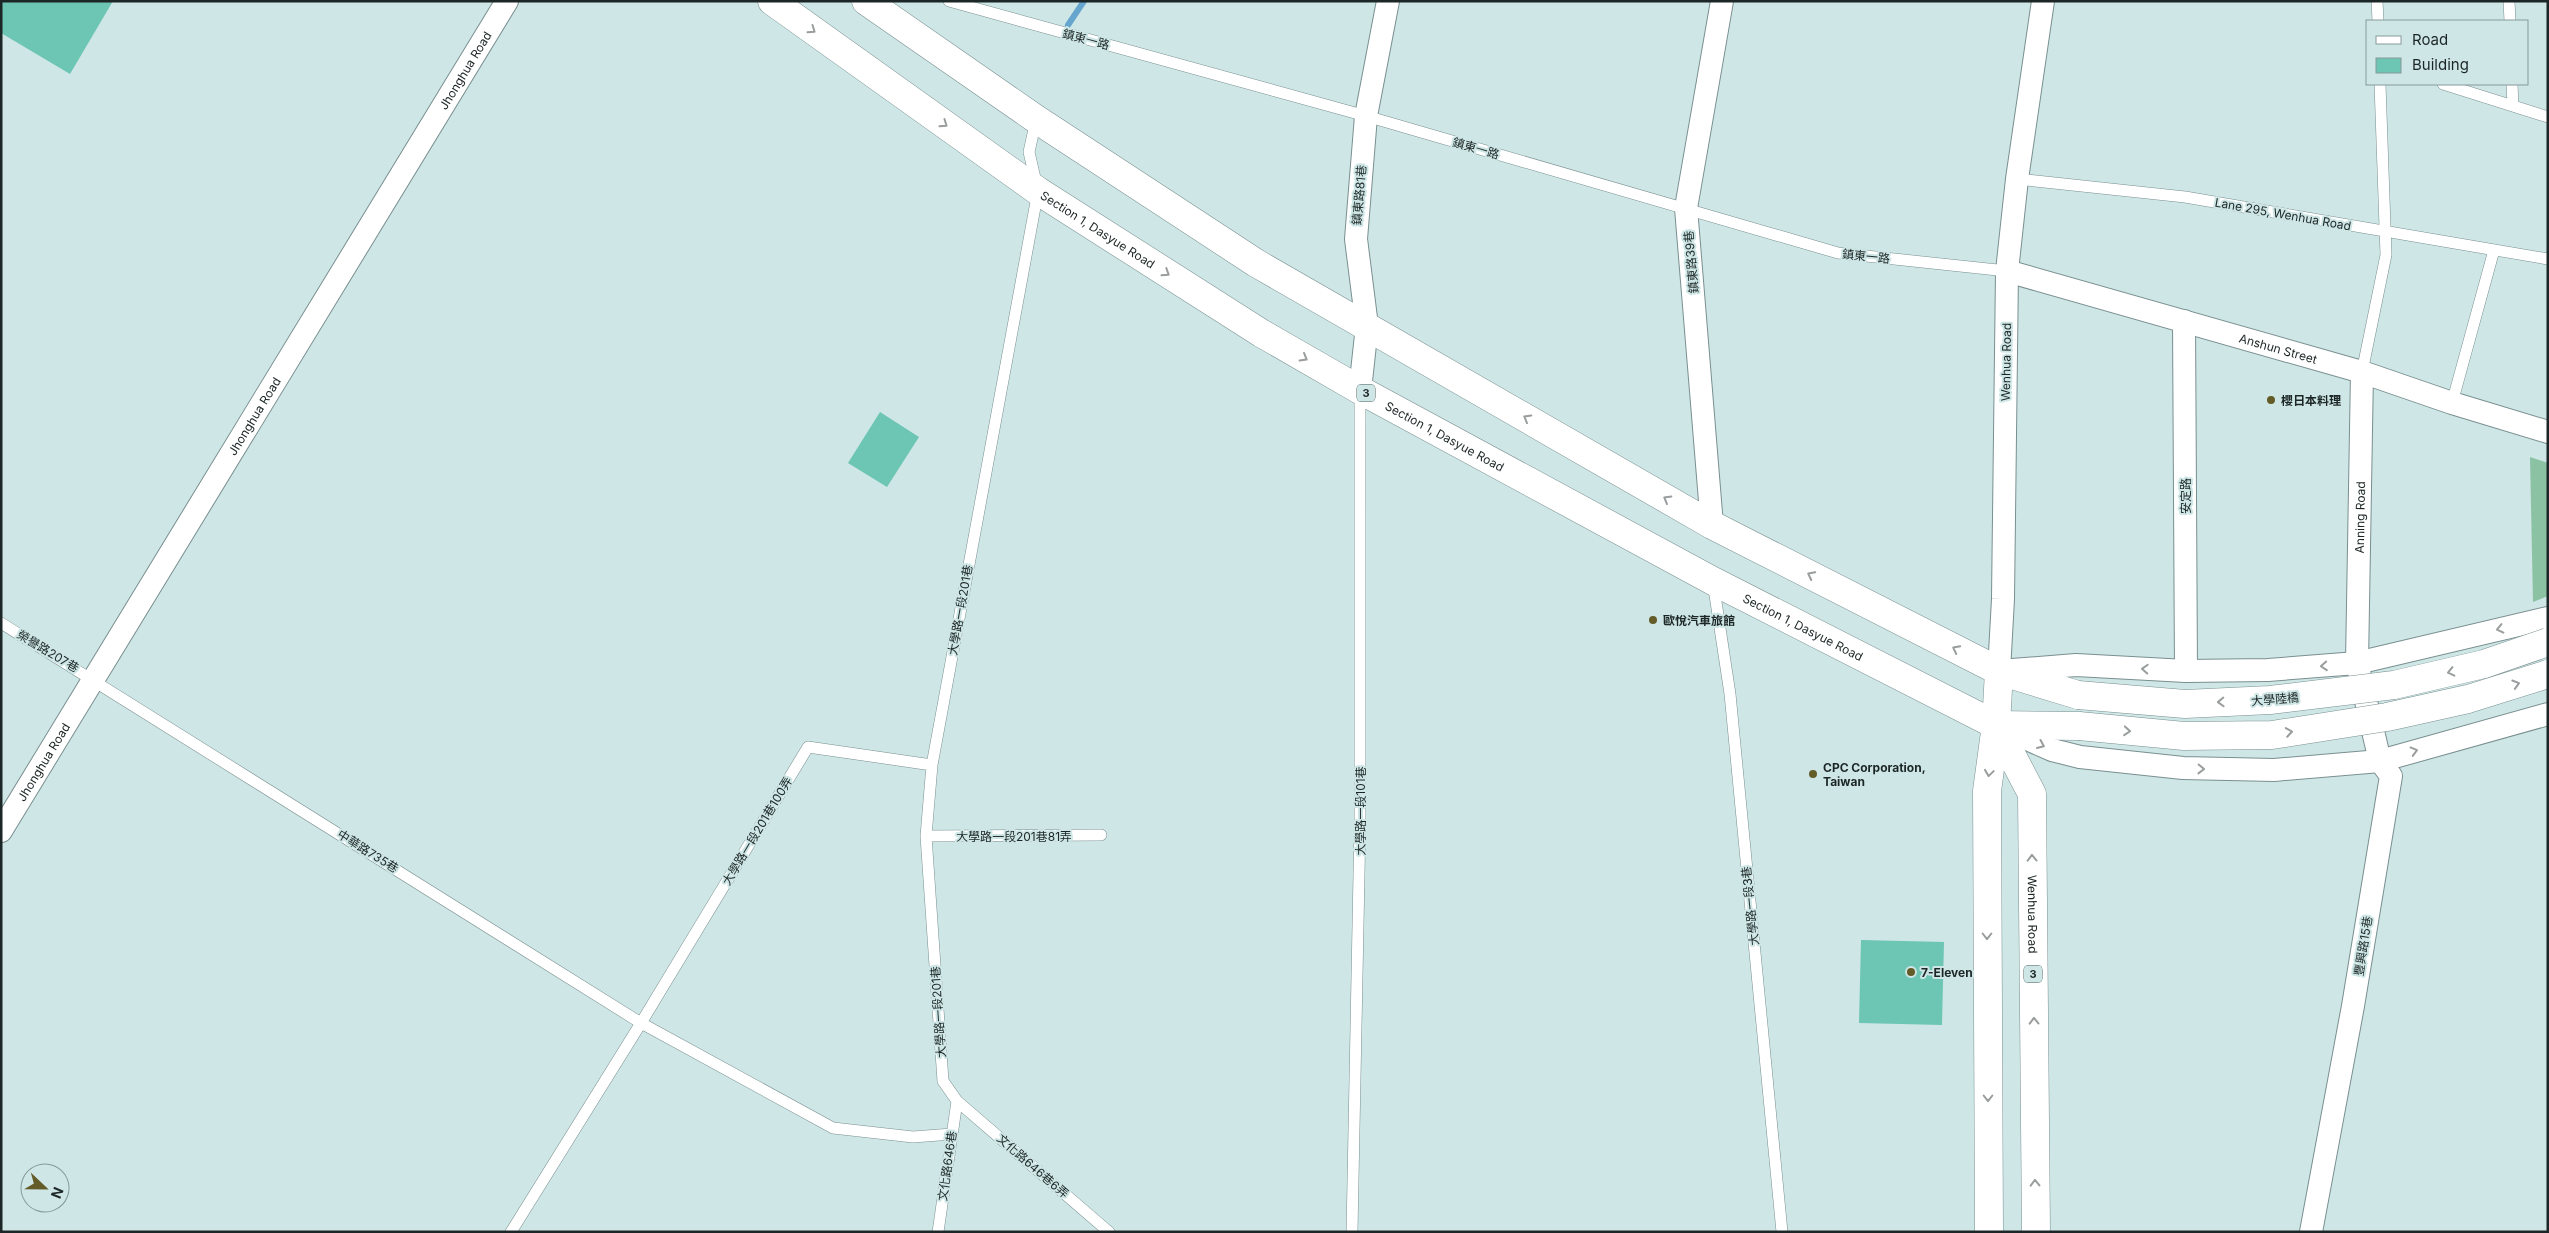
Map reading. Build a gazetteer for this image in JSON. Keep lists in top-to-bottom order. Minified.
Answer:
{"streets":{"main road":["Section 1, Dasyue Road","Wenhua Road","3","大學陸橋"],"street":["Jhonghua Road","鎮東路81巷","鎮東路39巷","Anshun Street","安定路","Anning Road","豐興路15巷"],"lane":["鎮東一路","Lane 295, Wenhua Road","大學路一段201巷","榮譽路207巷","大學路一段101巷","大學路一段201巷100弄","大學路一段201巷81弄","中華路735巷","大學路一段3巷","文化路646巷","文化路646巷6弄"]},"crossings":[["鎮東一路","鎮東路81巷"],["鎮東一路","鎮東路39巷"],["鎮東一路","Anshun Street"],["鎮東一路","Wenhua Road"],["Jhonghua Road","榮譽路207巷"],["Jhonghua Road","中華路735巷"],["鎮東路81巷","Section 1, Dasyue Road"],["鎮東路81巷","大學路一段101巷"],["Lane 295, Wenhua Road","Wenhua Road"],["Section 1, Dasyue Road","Wenhua Road"],["Section 1, Dasyue Road","大學路一段201巷"],["Section 1, Dasyue Road","大學路一段101巷"],["Section 1, Dasyue Road","大學路一段3巷"],["Anshun Street","Wenhua Road"],["Anshun Street","安定路"],["Anshun Street","Anning Road"],["Wenhua Road","大學陸橋"],["Anning Road","豐興路15巷"],["大學路一段201巷","大學路一段201巷100弄"],["大學路一段201巷","大學路一段201巷81弄"],["大學路一段201巷","文化路646巷"],["大學路一段201巷","文化路646巷6弄"],["榮譽路207巷","中華路735巷"],["大學路一段201巷100弄","中華路735巷"],["文化路646巷","文化路646巷6弄"]],"places":["櫻日本料理","歐悅汽車旅館","CPC Corporation, Taiwan","7-Eleven"],"legend":["Road","Building"],"north":"right"}
